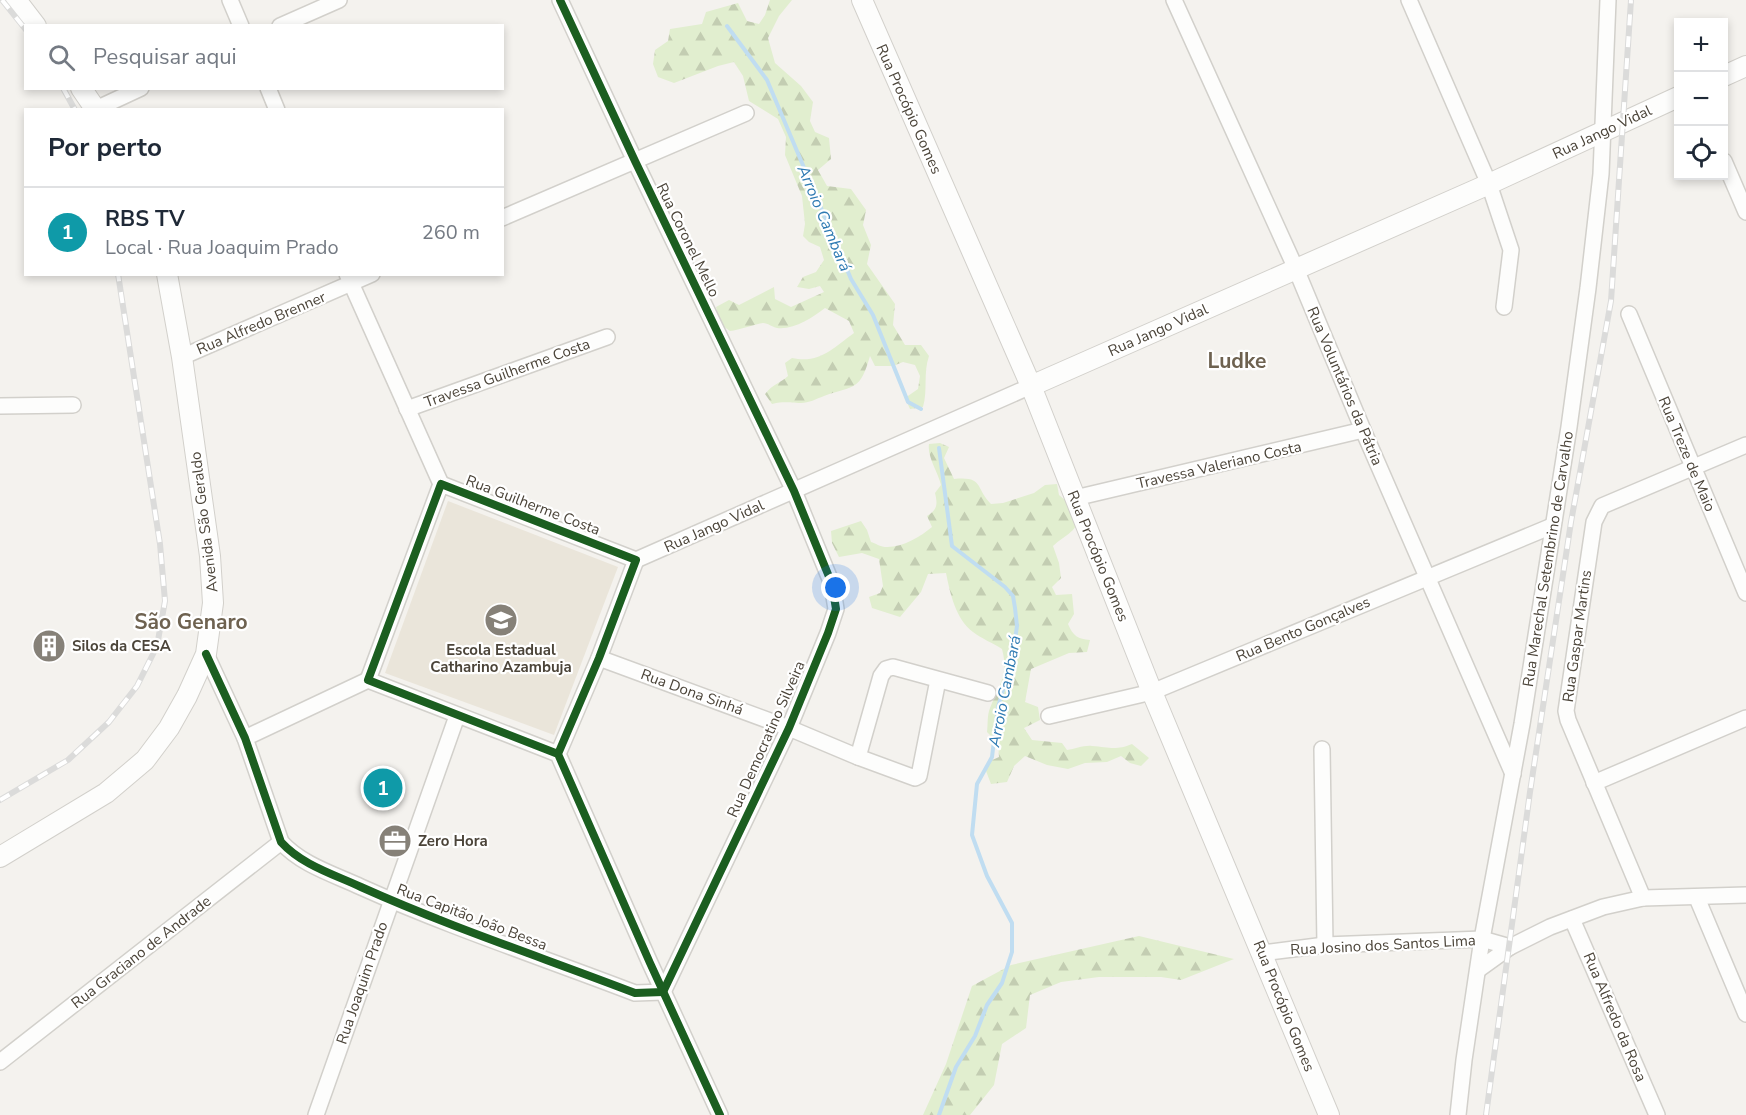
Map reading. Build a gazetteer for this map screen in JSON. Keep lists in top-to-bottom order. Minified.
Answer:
{"streets":{"street":["Rua Procópio Gomes","Rua Jango Vidal","Rua Coronel Mello","Rua Alfredo Brenner","Travessa Guilherme Costa","Rua Voluntários da Pátria","Rua Treze de Maio","Travessa Valeriano Costa","Rua Guilherme Costa","Avenida São Geraldo","Rua Marechal Setembrino de Carvalho","Rua Bento Gonçalves","Rua Gaspar Martins","Rua Dona Sinhá","Rua Democratino Silveira","Rua Capitão João Bessa","Rua Josino dos Santos Lima","Rua Graciano de Andrade","Rua Joaquim Prado","Rua Alfredo da Rosa"]},"crossings":[["Rua Procópio Gomes","Rua Jango Vidal"],["Rua Procópio Gomes","Travessa Valeriano Costa"],["Rua Procópio Gomes","Rua Bento Gonçalves"],["Rua Procópio Gomes","Rua Josino dos Santos Lima"],["Rua Jango Vidal","Rua Coronel Mello"],["Rua Jango Vidal","Rua Voluntários da Pátria"],["Rua Jango Vidal","Rua Guilherme Costa"],["Rua Jango Vidal","Rua Marechal Setembrino de Carvalho"],["Rua Jango Vidal","Rua Democratino Silveira"],["Rua Coronel Mello","Rua Democratino Silveira"],["Rua Alfredo Brenner","Rua Guilherme Costa"],["Rua Alfredo Brenner","Avenida São Geraldo"],["Travessa Guilherme Costa","Rua Guilherme Costa"],["Rua Voluntários da Pátria","Travessa Valeriano Costa"],["Rua Voluntários da Pátria","Rua Marechal Setembrino de Carvalho"],["Rua Voluntários da Pátria","Rua Bento Gonçalves"],["Rua Treze de Maio","Rua Gaspar Martins"],["Rua Marechal Setembrino de Carvalho","Rua Bento Gonçalves"],["Rua Marechal Setembrino de Carvalho","Rua Josino dos Santos Lima"],["Rua Dona Sinhá","Rua Democratino Silveira"],["Rua Democratino Silveira","Rua Capitão João Bessa"],["Rua Capitão João Bessa","Rua Graciano de Andrade"],["Rua Capitão João Bessa","Rua Joaquim Prado"]],"districts":["Ludke","São Genaro"],"water":["Arroio Cambará"],"places":{"school or university":["Escola Estadual Catharino Azambuja"],"building":["Silos da CESA"],"office":["Zero Hora"]},"page":{"map_buttons":["+","−"],"search":"Pesquisar aqui","heading":"Por perto","list":[{"mark":"1","name":"RBS TV","note":"Local · Rua Joaquim Prado","value":"260 m"}],"pins":"1"}}
